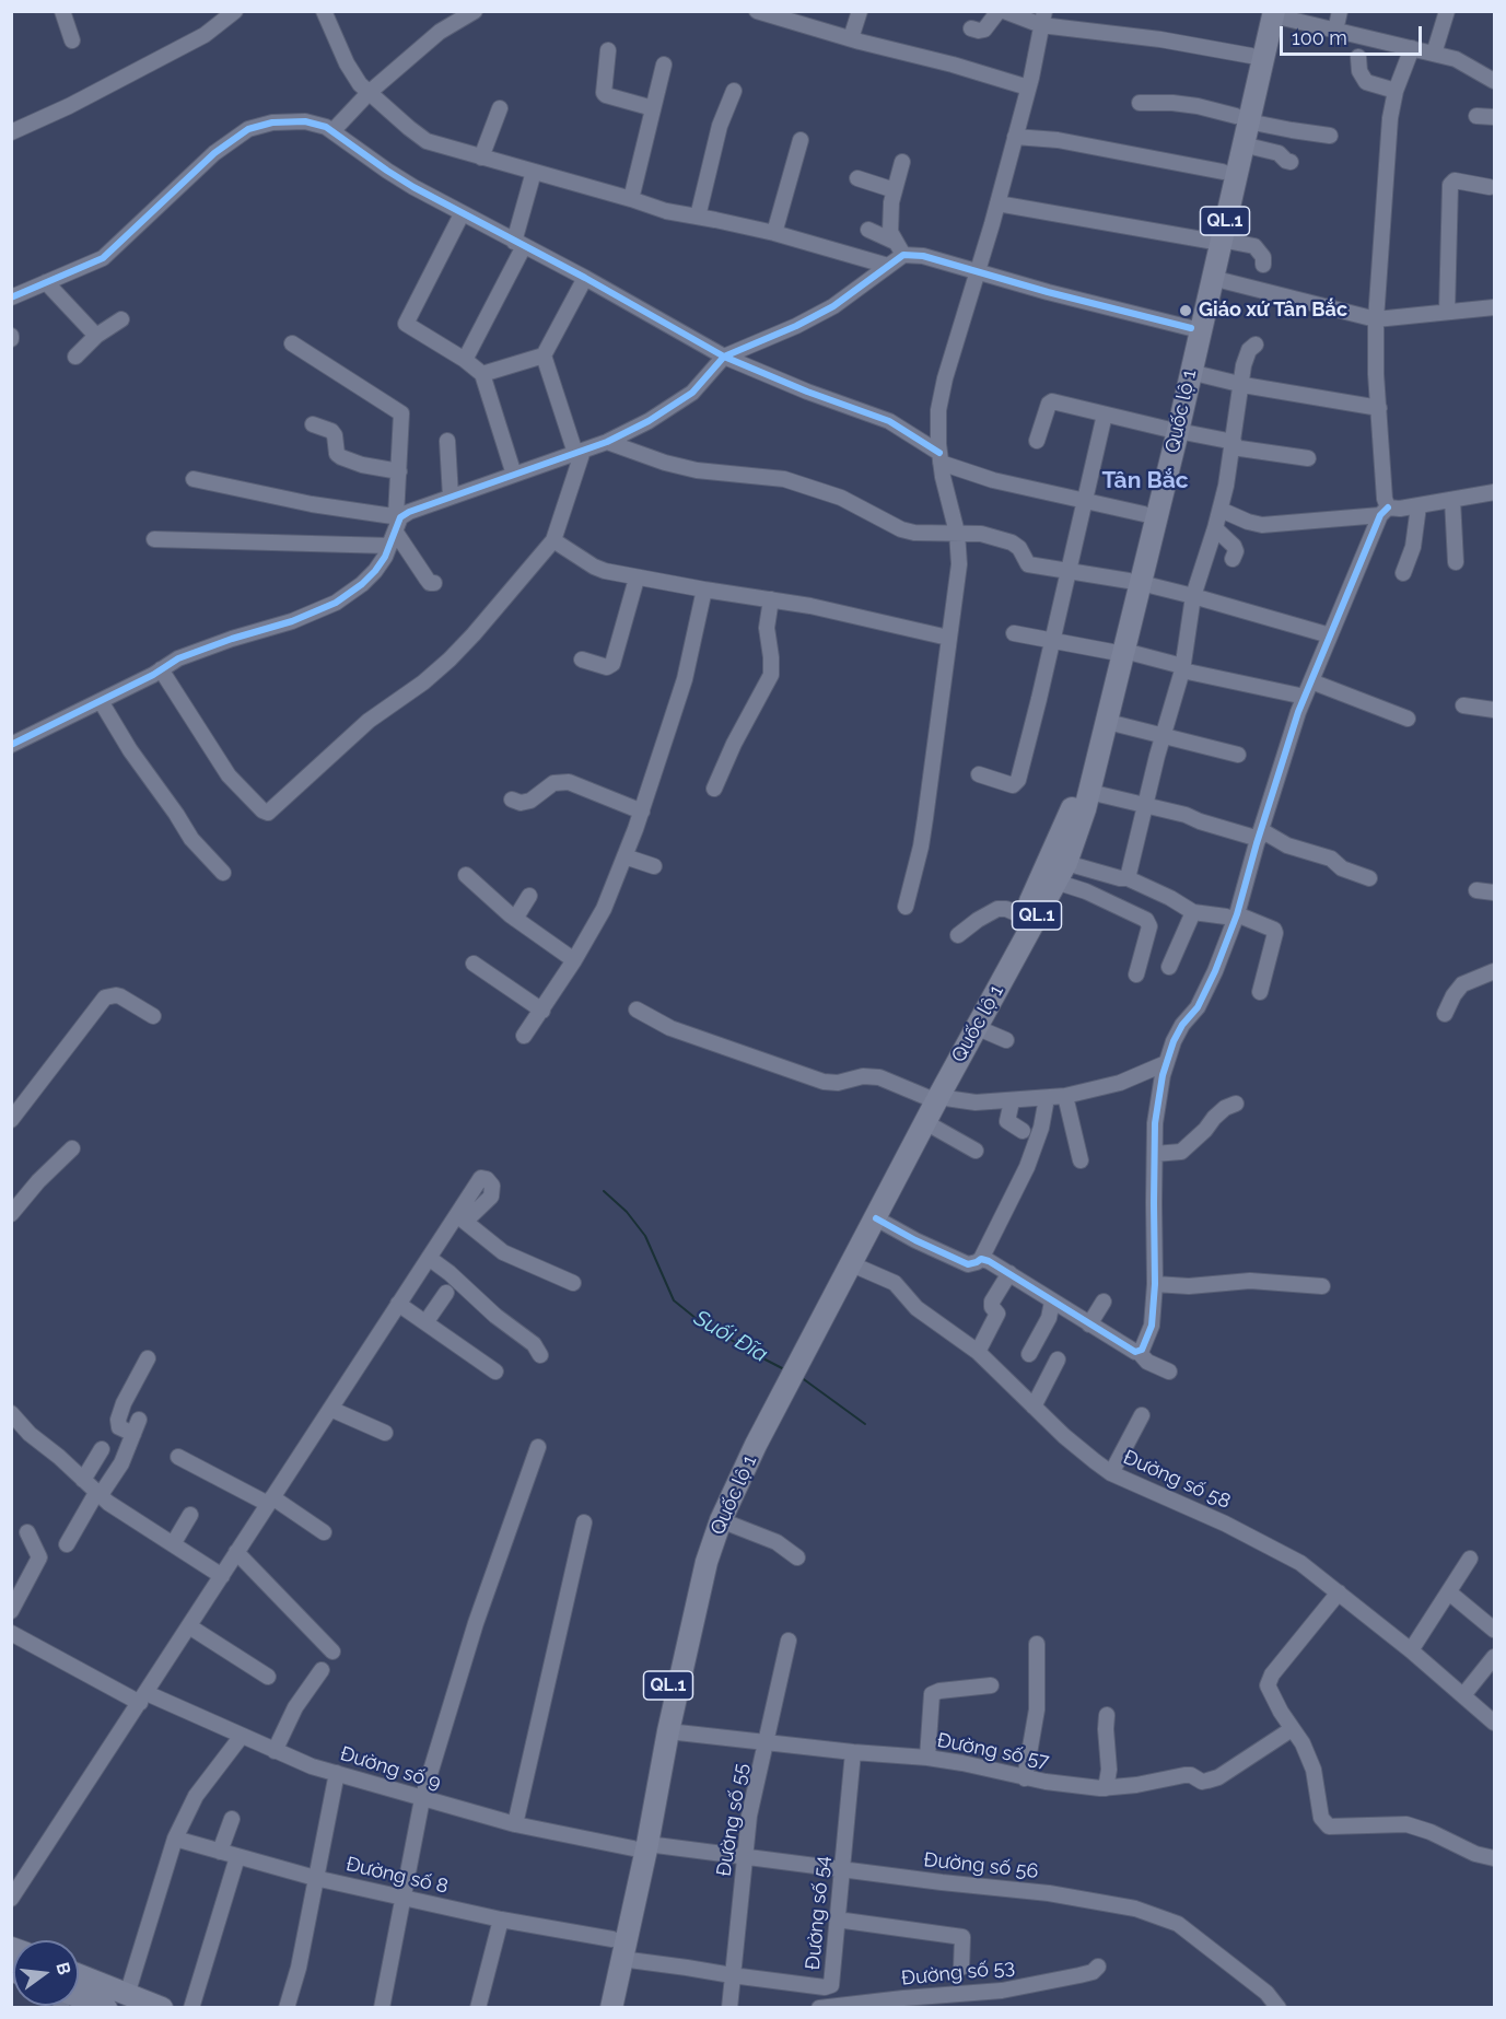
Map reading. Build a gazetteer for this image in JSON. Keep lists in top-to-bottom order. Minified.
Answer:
{"streets":{"highway":["QL.1","Quốc lộ 1"],"street":["Đường số 58","Đường số 57","Đường số 9","Đường số 55","Đường số 56","Đường số 8","Đường số 54","Đường số 53"]},"crossings":[["Quốc lộ 1","Đường số 58"],["Quốc lộ 1","Đường số 57"],["Quốc lộ 1","Đường số 9"],["Quốc lộ 1","Đường số 56"],["Quốc lộ 1","Đường số 8"],["Quốc lộ 1","Đường số 54"],["Đường số 57","Đường số 55"],["Đường số 57","Đường số 54"],["Đường số 9","Đường số 56"],["Đường số 55","Đường số 56"],["Đường số 55","Đường số 54"],["Đường số 56","Đường số 54"]],"districts":["Tân Bắc"],"water":["Suối Đĩa"],"places":["Giáo xứ Tân Bắc"],"scale_bar":"100 m","north":"right"}
